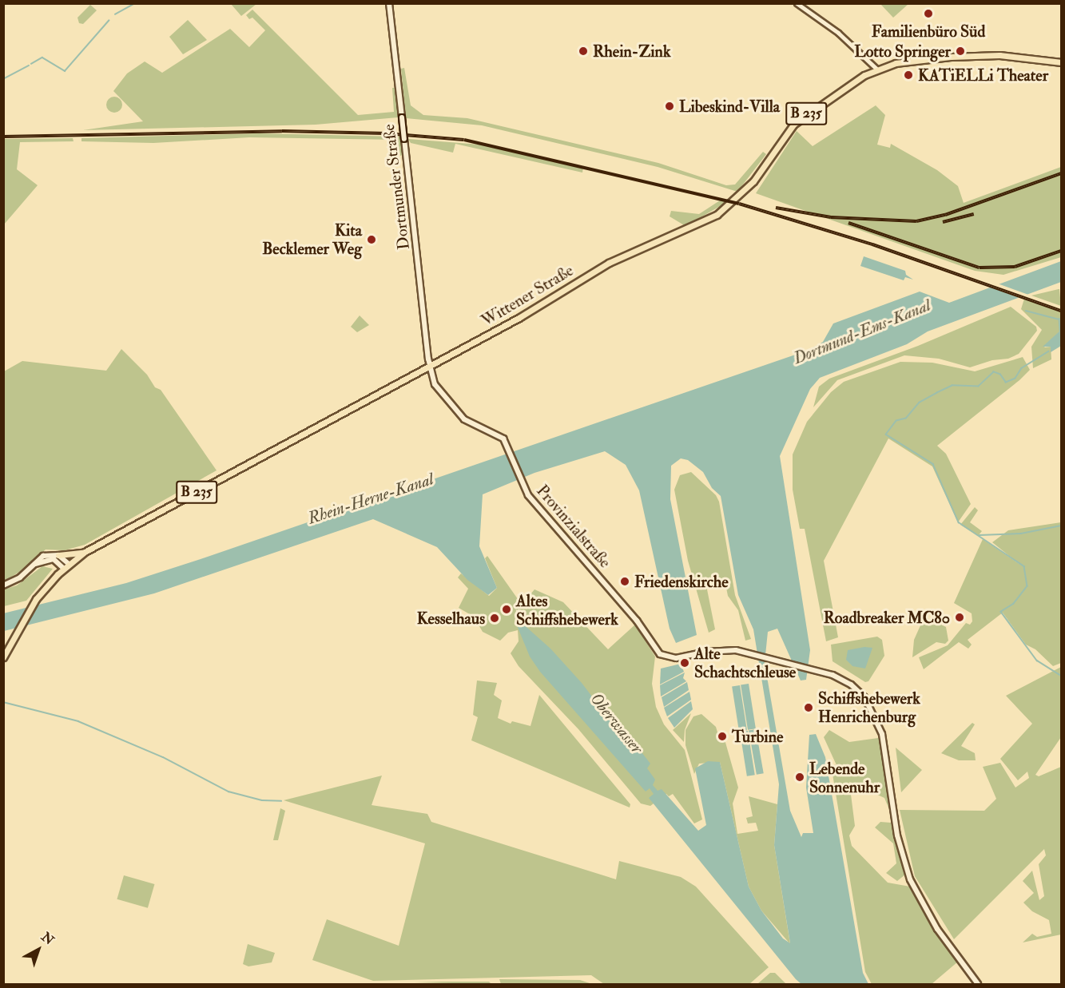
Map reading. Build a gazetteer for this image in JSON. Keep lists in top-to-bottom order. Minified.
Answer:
{"streets":{"main road":["B 235","Dortmunder Straße","Wittener Straße","Provinzialstraße"]},"crossings":[["B 235","Wittener Straße"],["Dortmunder Straße","Wittener Straße"],["Dortmunder Straße","Provinzialstraße"],["Wittener Straße","Provinzialstraße"]],"water":["Dortmund-Ems-Kanal","Rhein-Herne-Kanal","Oberwasser"],"places":["Familienbüro Süd","Rhein-Zink","Lotto Springer","KATiELLi Theater","Libeskind-Villa","Kita Becklemer Weg","Friedenskirche","Altes Schiffshebewerk","Roadbreaker MC80","Kesselhaus","Alte Schachtschleuse","Schiffshebewerk Henrichenburg","Turbine","Lebende Sonnenuhr"],"north":"top right"}
